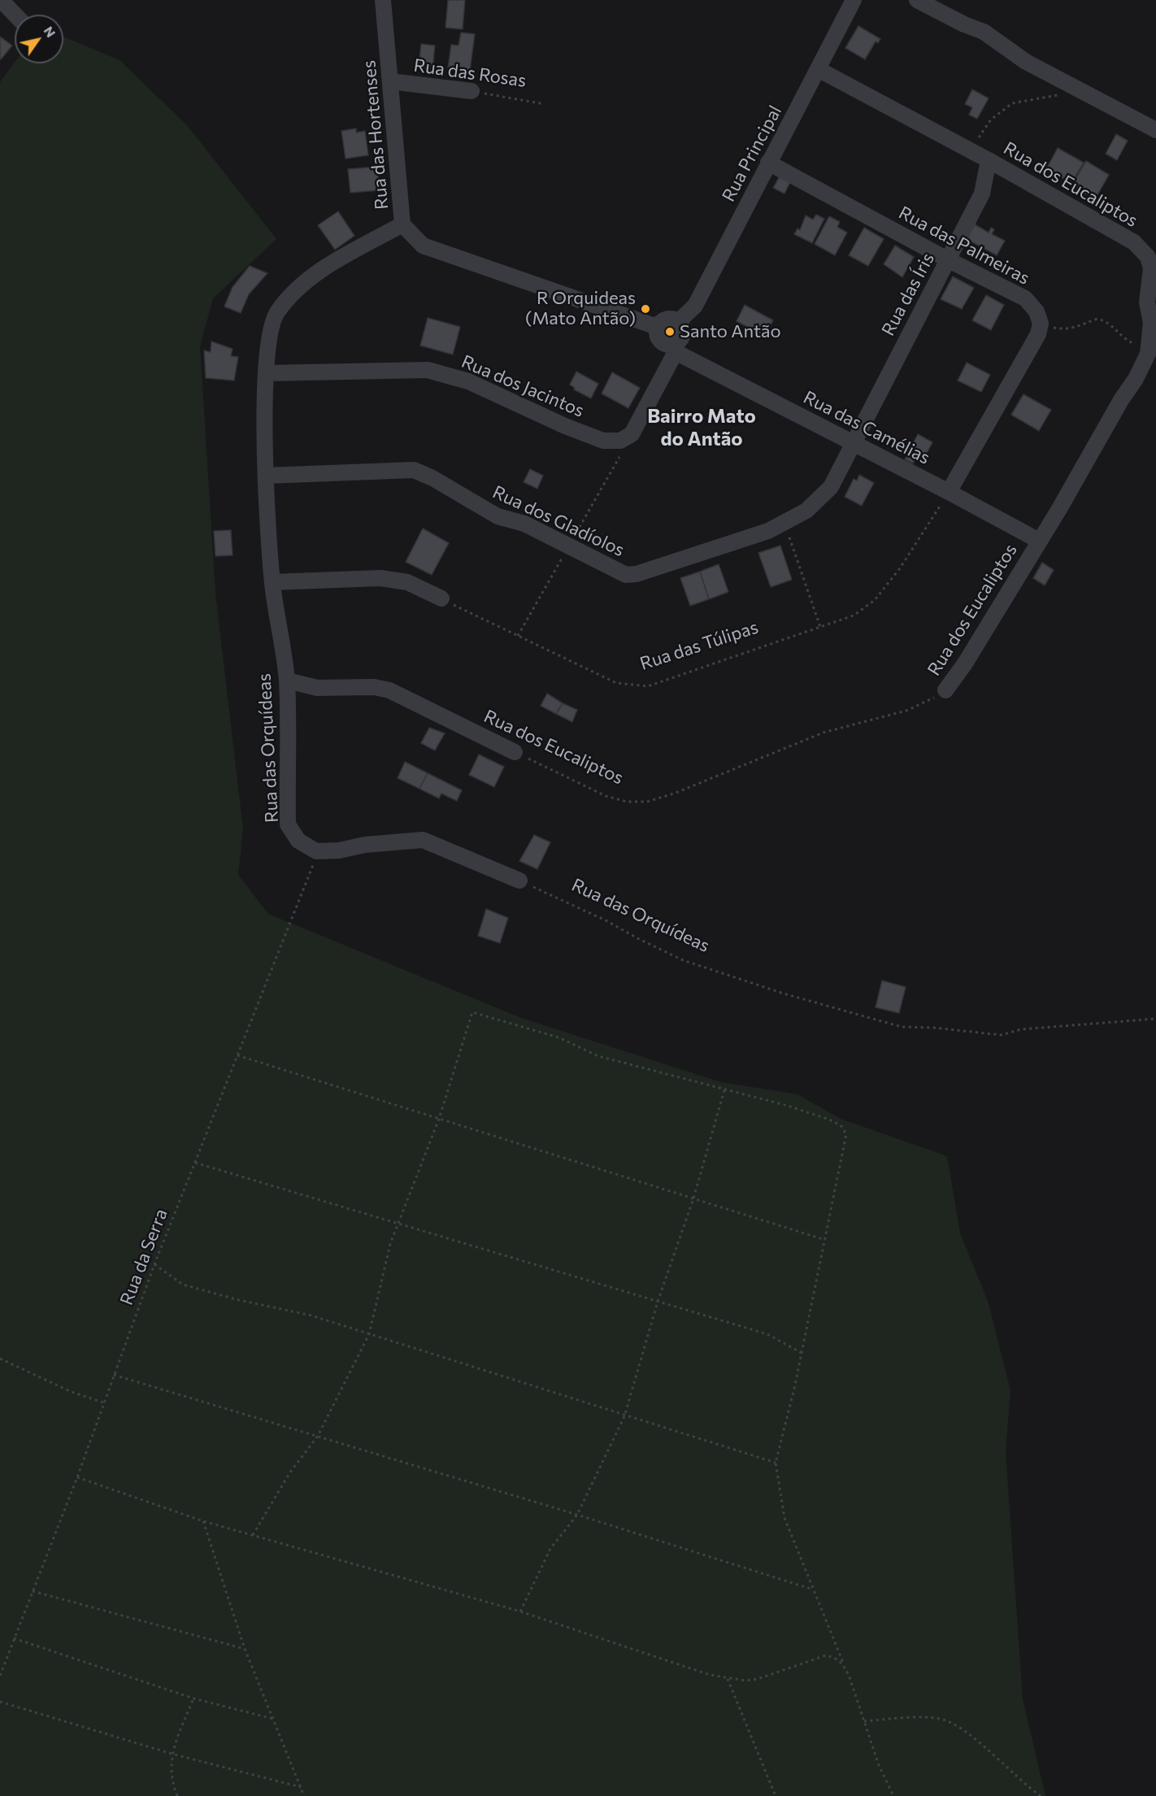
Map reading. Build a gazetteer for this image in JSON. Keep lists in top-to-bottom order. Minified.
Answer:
{"streets":{"street":["Rua das Rosas","Rua das Hortenses","Rua Principal","Rua dos Eucaliptos","Rua das Palmeiras","Rua das Íris","Rua dos Jacintos","Rua das Camélias","Rua dos Gladíolos","Rua das Orquídeas"],"path":["Rua das Túlipas","Rua da Serra"]},"crossings":[["Rua das Rosas","Rua das Hortenses"],["Rua das Hortenses","Rua Principal"],["Rua das Hortenses","Rua das Camélias"],["Rua das Hortenses","Rua das Orquídeas"],["Rua Principal","Rua dos Eucaliptos"],["Rua Principal","Rua das Palmeiras"],["Rua Principal","Rua das Camélias"],["Rua dos Eucaliptos","Rua das Íris"],["Rua dos Eucaliptos","Rua das Camélias"],["Rua dos Eucaliptos","Rua das Orquídeas"],["Rua das Palmeiras","Rua das Íris"],["Rua das Íris","Rua das Camélias"],["Rua das Íris","Rua dos Gladíolos"],["Rua dos Jacintos","Rua das Orquídeas"],["Rua das Camélias","Rua dos Gladíolos"],["Rua das Camélias","Rua das Túlipas"],["Rua dos Gladíolos","Rua das Orquídeas"],["Rua das Orquídeas","Rua da Serra"]],"districts":["Bairro Mato do Antão"],"places":["R Orquideas (Mato Antão)","Santo Antão"],"north":"top right"}
